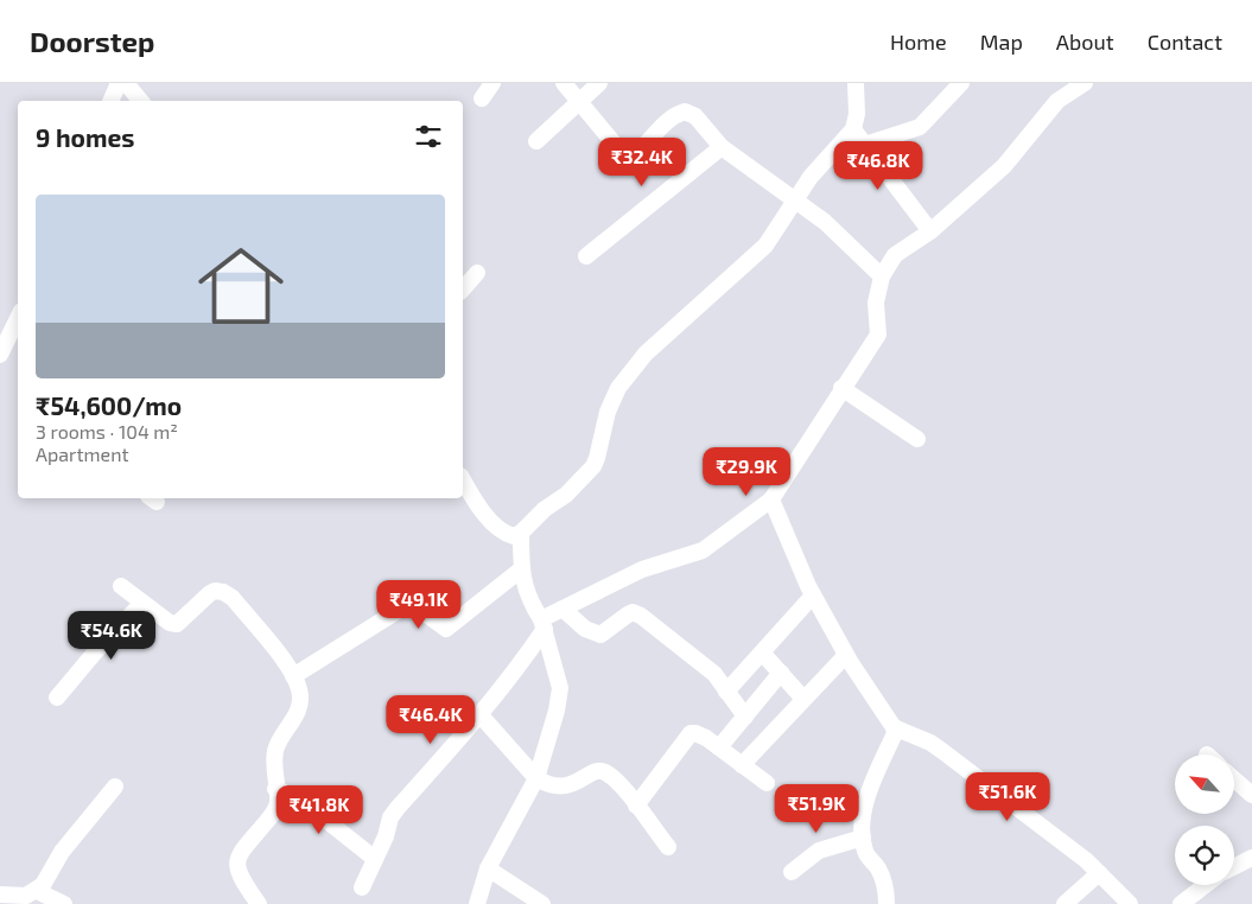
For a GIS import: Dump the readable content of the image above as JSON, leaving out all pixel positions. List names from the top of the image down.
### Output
{
  "north": "top left",
  "page": {
    "header": "Doorstep",
    "nav": [
      "Home",
      "Map",
      "About",
      "Contact"
    ],
    "heading": "9 homes",
    "price": [
      "₹32.4K",
      "₹46.8K",
      "₹29.9K",
      "₹49.1K",
      "₹54.6K",
      "₹46.4K",
      "₹51.6K",
      "₹51.9K",
      "₹41.8K"
    ],
    "list": [
      {
        "name": "₹54,600/mo",
        "note": "3 rooms · 104 m² · Apartment"
      }
    ]
  }
}
